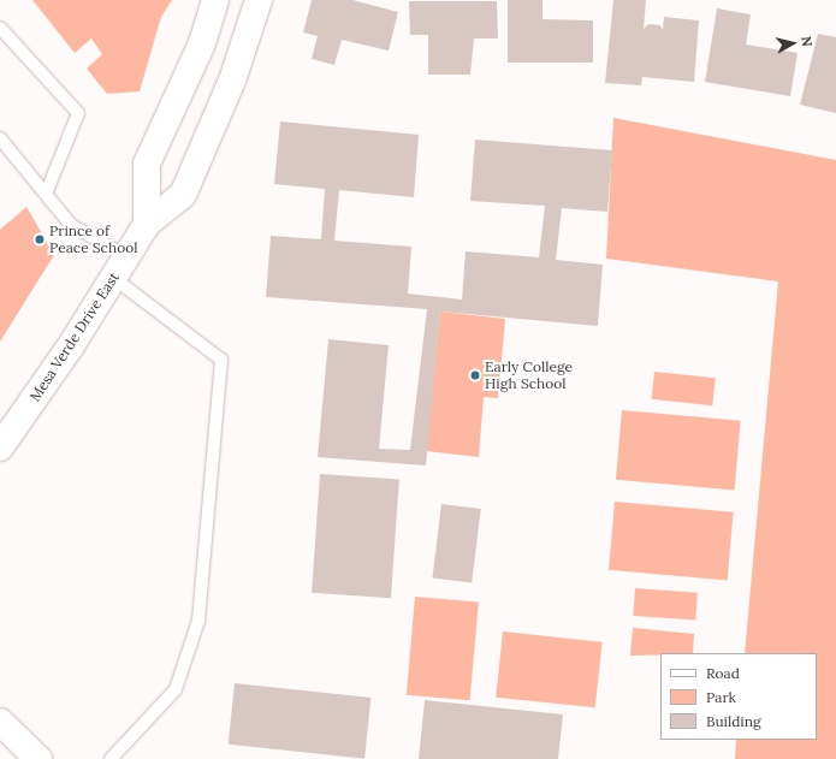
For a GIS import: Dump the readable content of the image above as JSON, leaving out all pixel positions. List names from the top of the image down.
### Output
{
  "streets": {
    "street": ["Mesa Verde Drive East"]
  },
  "places": ["Prince of Peace School", "Early College High School"],
  "legend": ["Road", "Park", "Building"],
  "north": "right"
}
